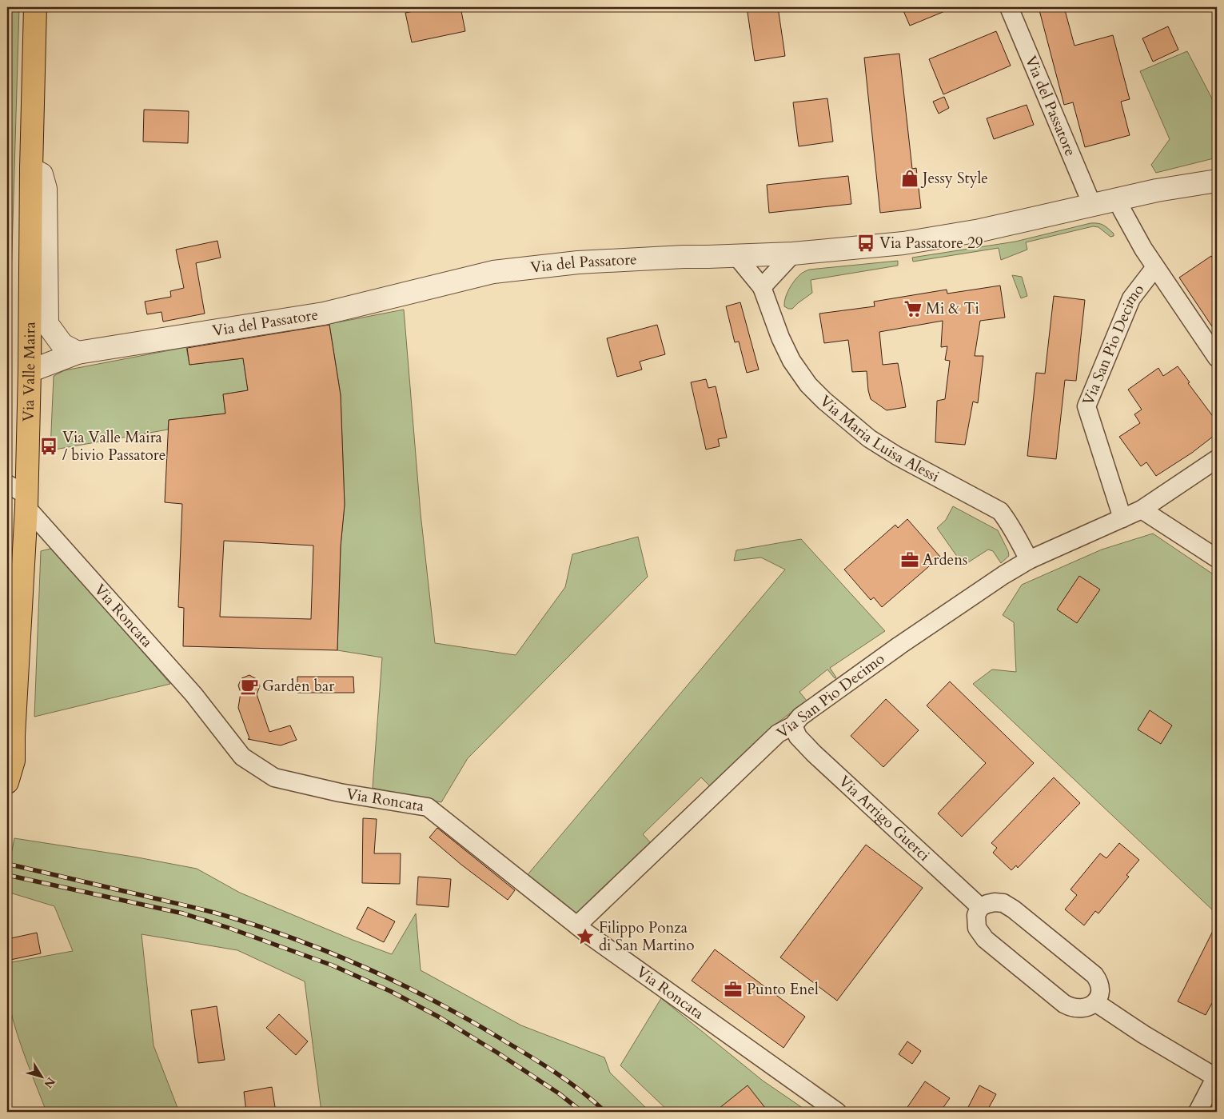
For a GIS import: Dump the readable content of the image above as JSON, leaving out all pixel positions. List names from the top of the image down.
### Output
{
  "streets": {
    "main road": ["Via Valle Maira"],
    "street": [
      "Via del Passatore",
      "Via San Pio Decimo",
      "Via Maria Luisa Alessi",
      "Via Roncata",
      "Via Arrigo Guerci"
    ]
  },
  "crossings": [
    ["Via del Passatore", "Via San Pio Decimo"],
    ["Via del Passatore", "Via Valle Maira"],
    ["Via del Passatore", "Via Maria Luisa Alessi"],
    ["Via San Pio Decimo", "Via Maria Luisa Alessi"],
    ["Via San Pio Decimo", "Via Roncata"],
    ["Via San Pio Decimo", "Via Arrigo Guerci"],
    ["Via Valle Maira", "Via Roncata"]
  ],
  "places": {
    "shop": ["Jessy Style"],
    "bus stop": ["Via Passatore 29", "Via Valle Maira / bivio Passatore"],
    "supermarket": ["Mi & Ti"],
    "office": ["Ardens", "Punto Enel"],
    "cafe": ["Garden bar"],
    "place": ["Filippo Ponza di San Martino"]
  },
  "north": "bottom right"
}
